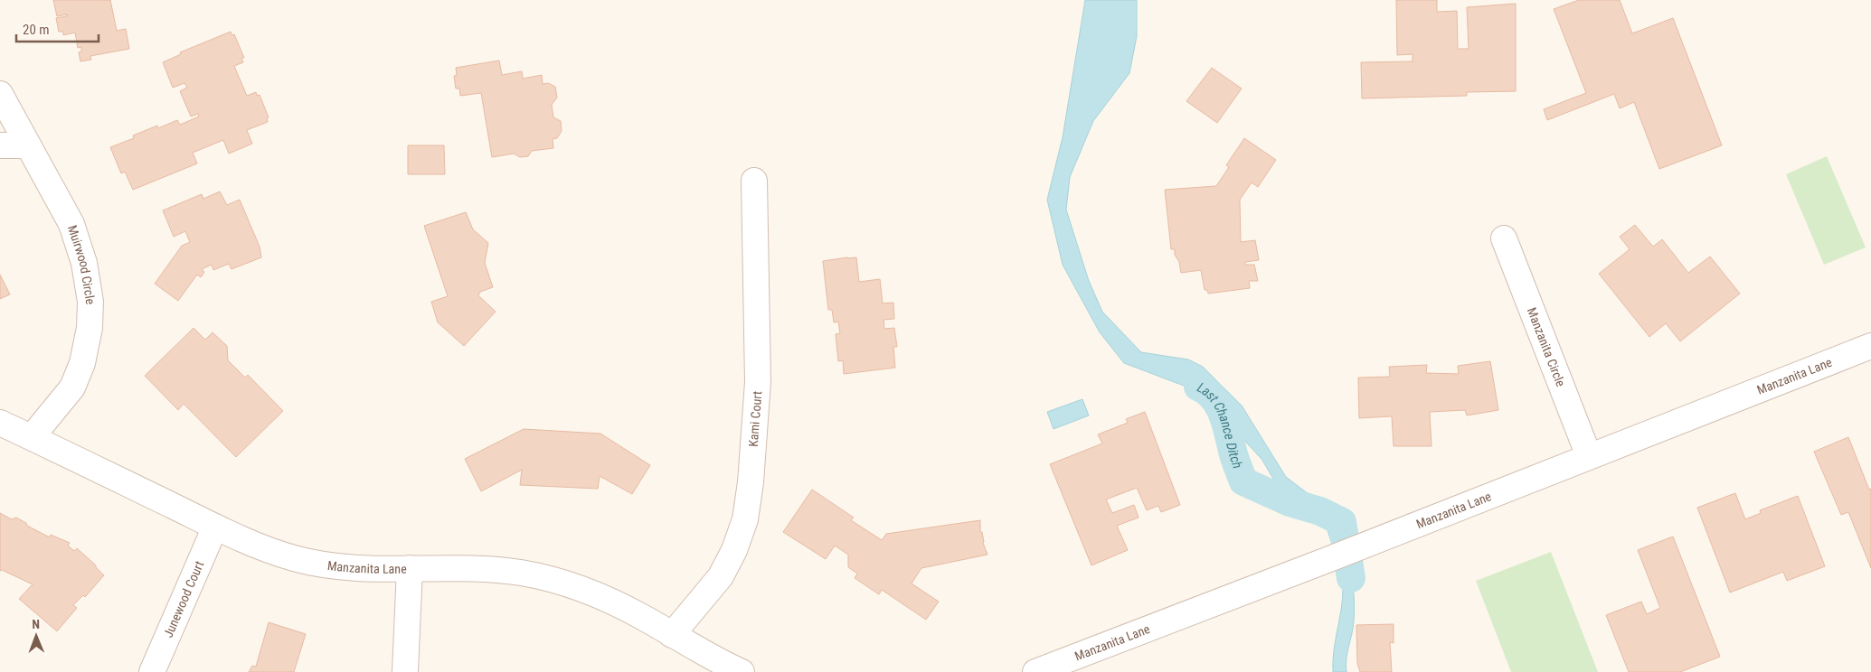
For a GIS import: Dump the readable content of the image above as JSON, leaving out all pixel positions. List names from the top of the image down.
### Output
{
  "streets": {
    "street": [
      "Muirwood Circle",
      "Manzanita Circle",
      "Manzanita Lane",
      "Kami Court",
      "Junewood Court"
    ]
  },
  "crossings": [
    ["Muirwood Circle", "Manzanita Lane"],
    ["Manzanita Circle", "Manzanita Lane"],
    ["Manzanita Lane", "Kami Court"],
    ["Manzanita Lane", "Junewood Court"]
  ],
  "water": ["Last Chance Ditch"],
  "scale_bar": "20 m",
  "north": "top"
}
